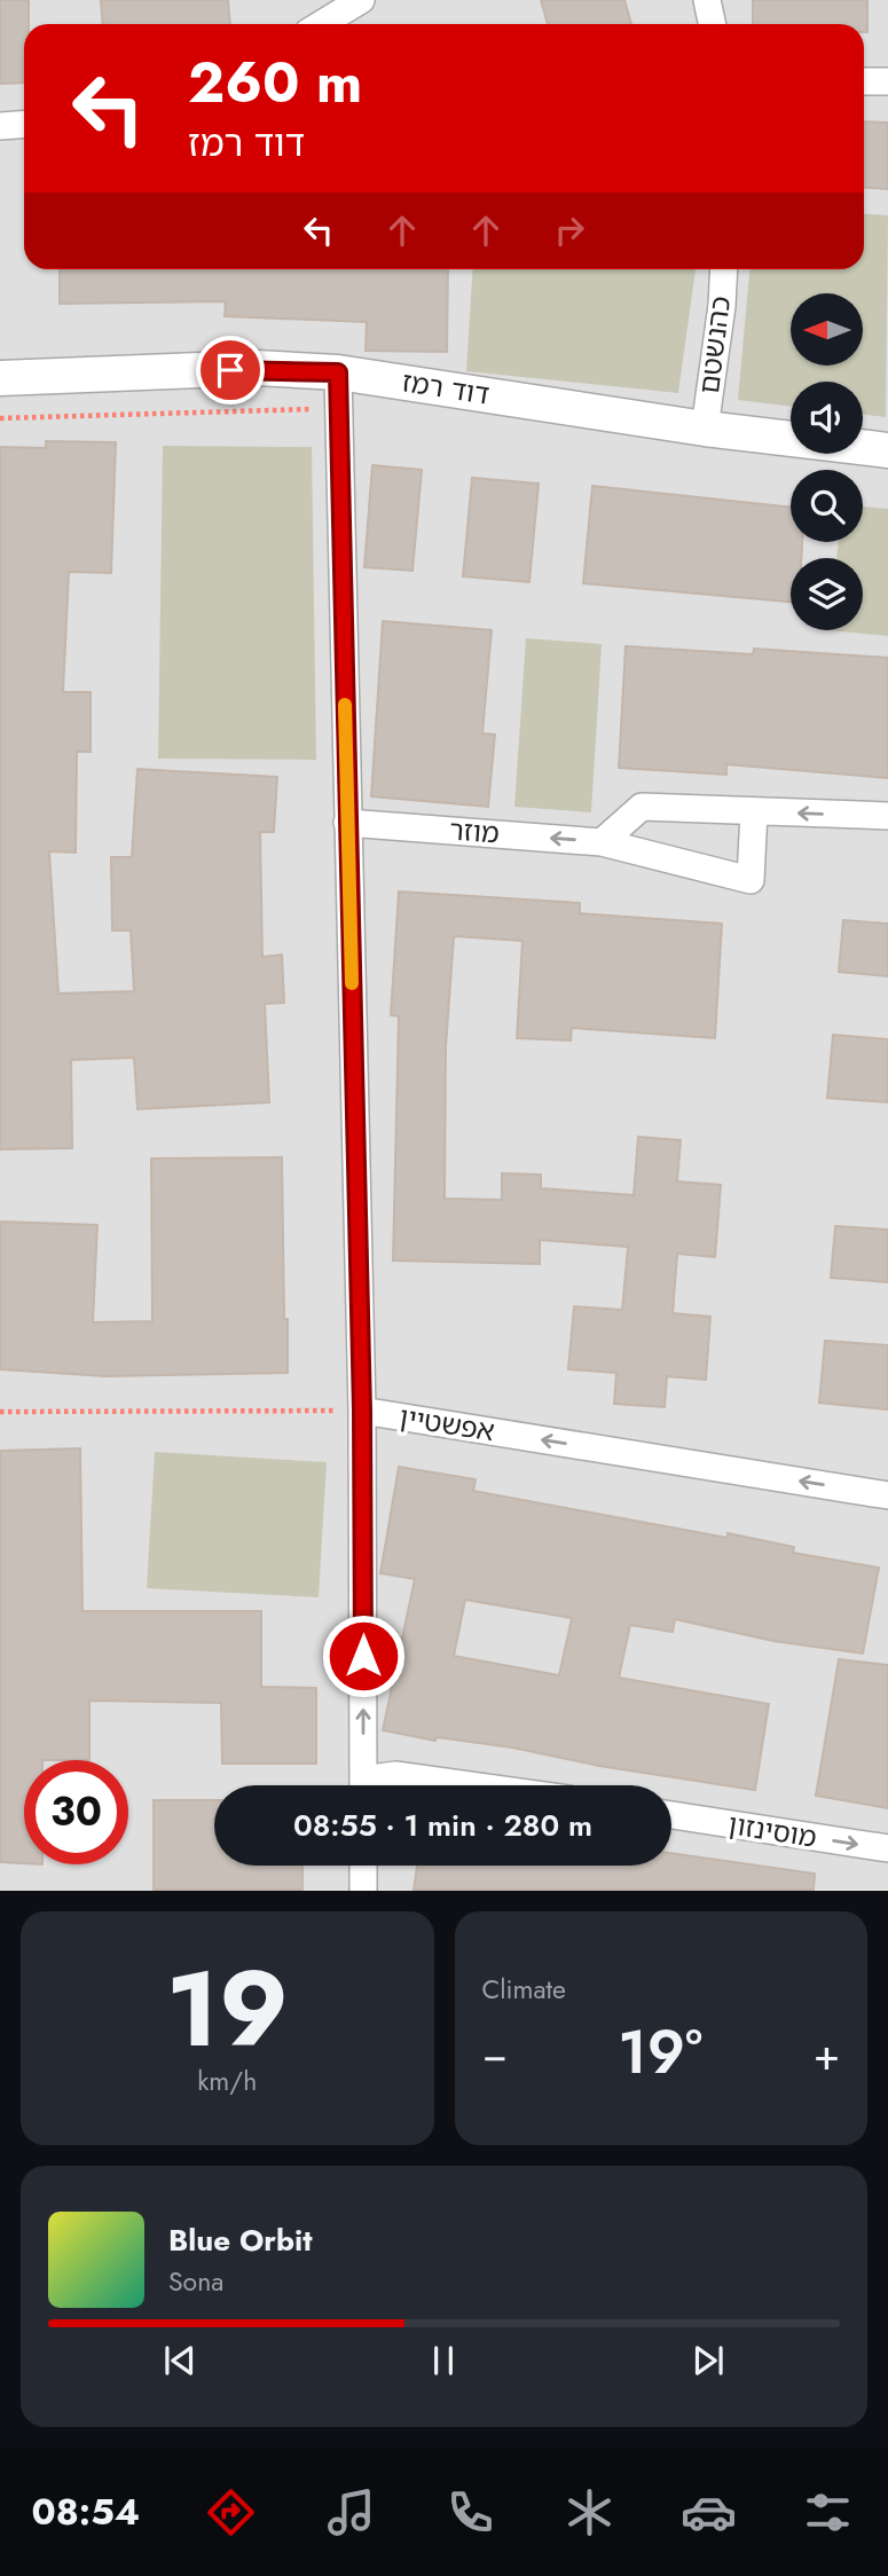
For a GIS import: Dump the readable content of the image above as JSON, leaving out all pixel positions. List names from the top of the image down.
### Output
{
  "streets": {
    "street": [
      "כהנשטם",
      "דוד רמז",
      "מוזר",
      "אפשטיין",
      "מוסינזון"
    ]
  },
  "crossings": [
    ["כהנשטם", "דוד רמז"]
  ],
  "one_way": ["מוזר", "אפשטיין", "מוסינזון"],
  "north": "left",
  "page": {
    "turn": ["260 m", "דוד רמז"],
    "limit": "30",
    "trip": "08:55 · 1 min · 280 m",
    "tile": [
      ["19", "km/h"],
      "Climate"
    ],
    "heat": ["−", "19°", "+"],
    "song": ["Blue Orbit", "Sona"],
    "tabs": "08:54"
  }
}
